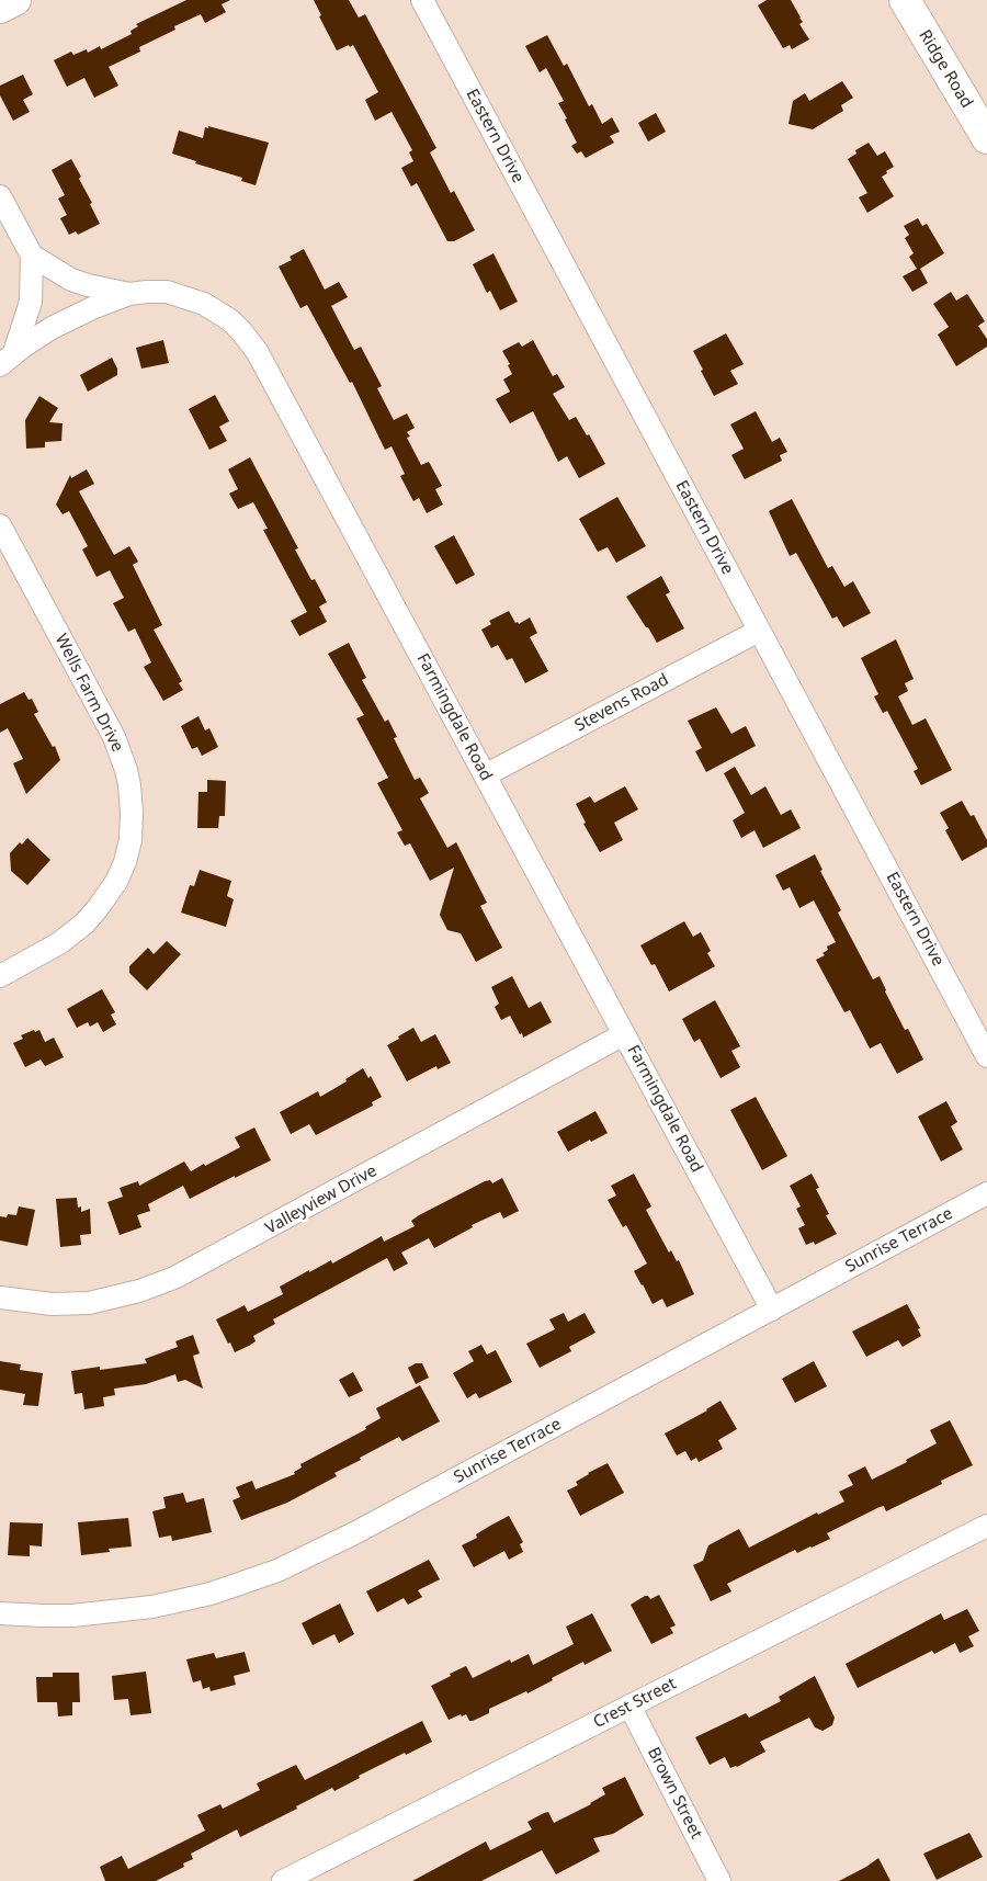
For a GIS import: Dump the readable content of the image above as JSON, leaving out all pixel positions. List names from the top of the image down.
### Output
{
  "streets": {
    "street": [
      "Ridge Road",
      "Eastern Drive",
      "Wells Farm Drive",
      "Stevens Road",
      "Farmingdale Road",
      "Valleyview Drive",
      "Sunrise Terrace",
      "Crest Street",
      "Brown Street"
    ]
  },
  "crossings": [
    ["Eastern Drive", "Stevens Road"],
    ["Stevens Road", "Farmingdale Road"],
    ["Farmingdale Road", "Valleyview Drive"],
    ["Farmingdale Road", "Sunrise Terrace"],
    ["Crest Street", "Brown Street"]
  ]
}
